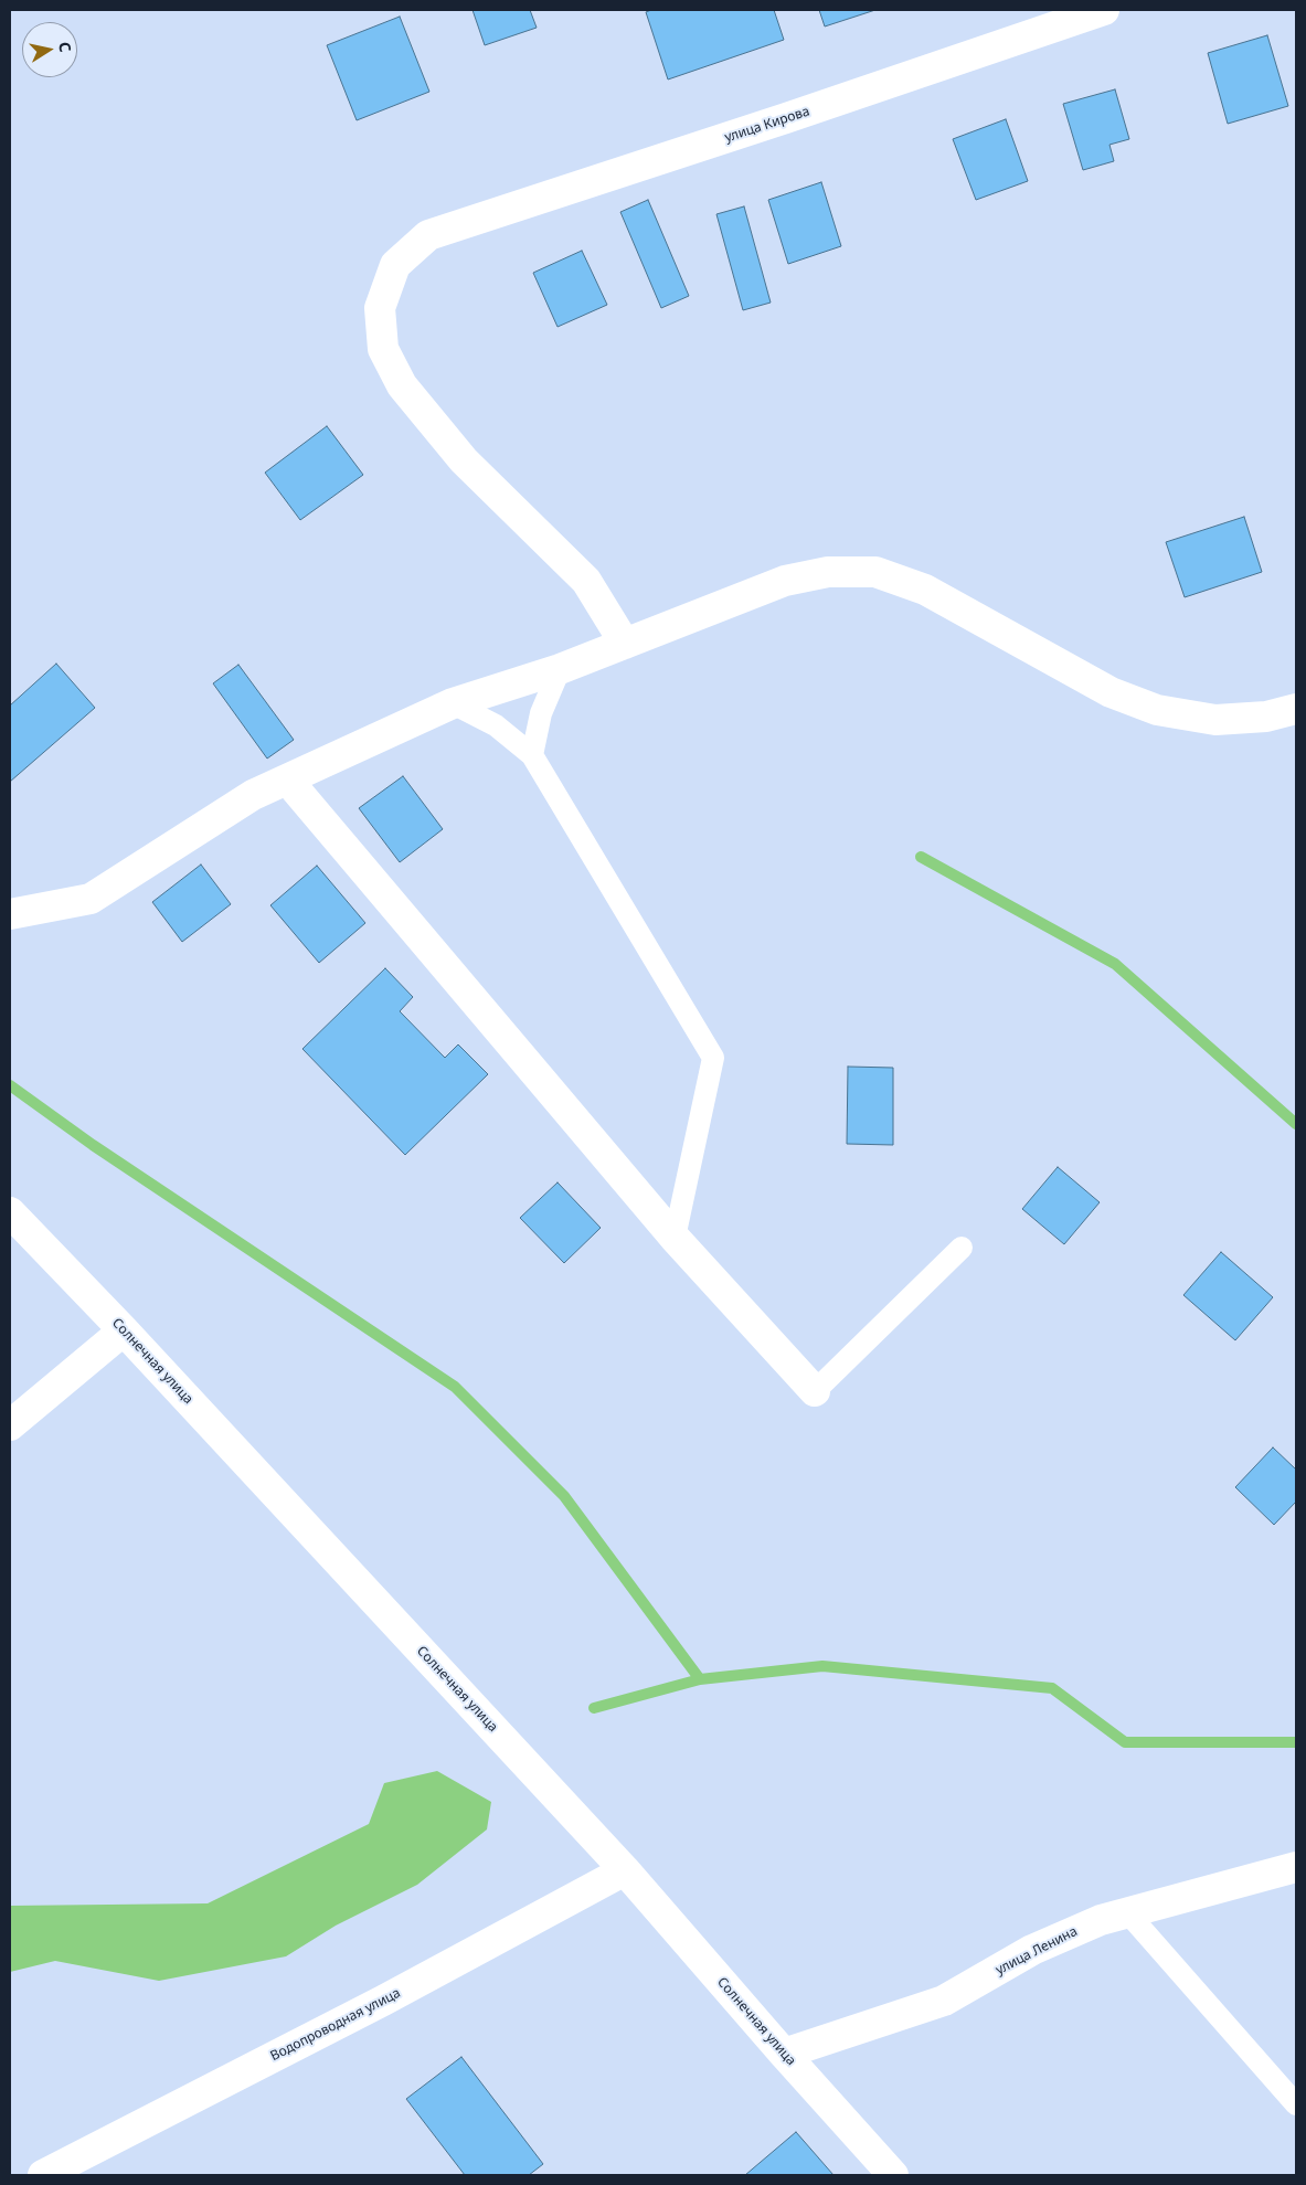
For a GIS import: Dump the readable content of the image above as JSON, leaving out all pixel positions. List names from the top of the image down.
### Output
{
  "streets": {
    "street": [
      "улица Кирова",
      "Солнечная улица",
      "улица Ленина",
      "Водопроводная улица"
    ]
  },
  "crossings": [
    ["Солнечная улица", "улица Ленина"],
    ["Солнечная улица", "Водопроводная улица"]
  ],
  "north": "right"
}
